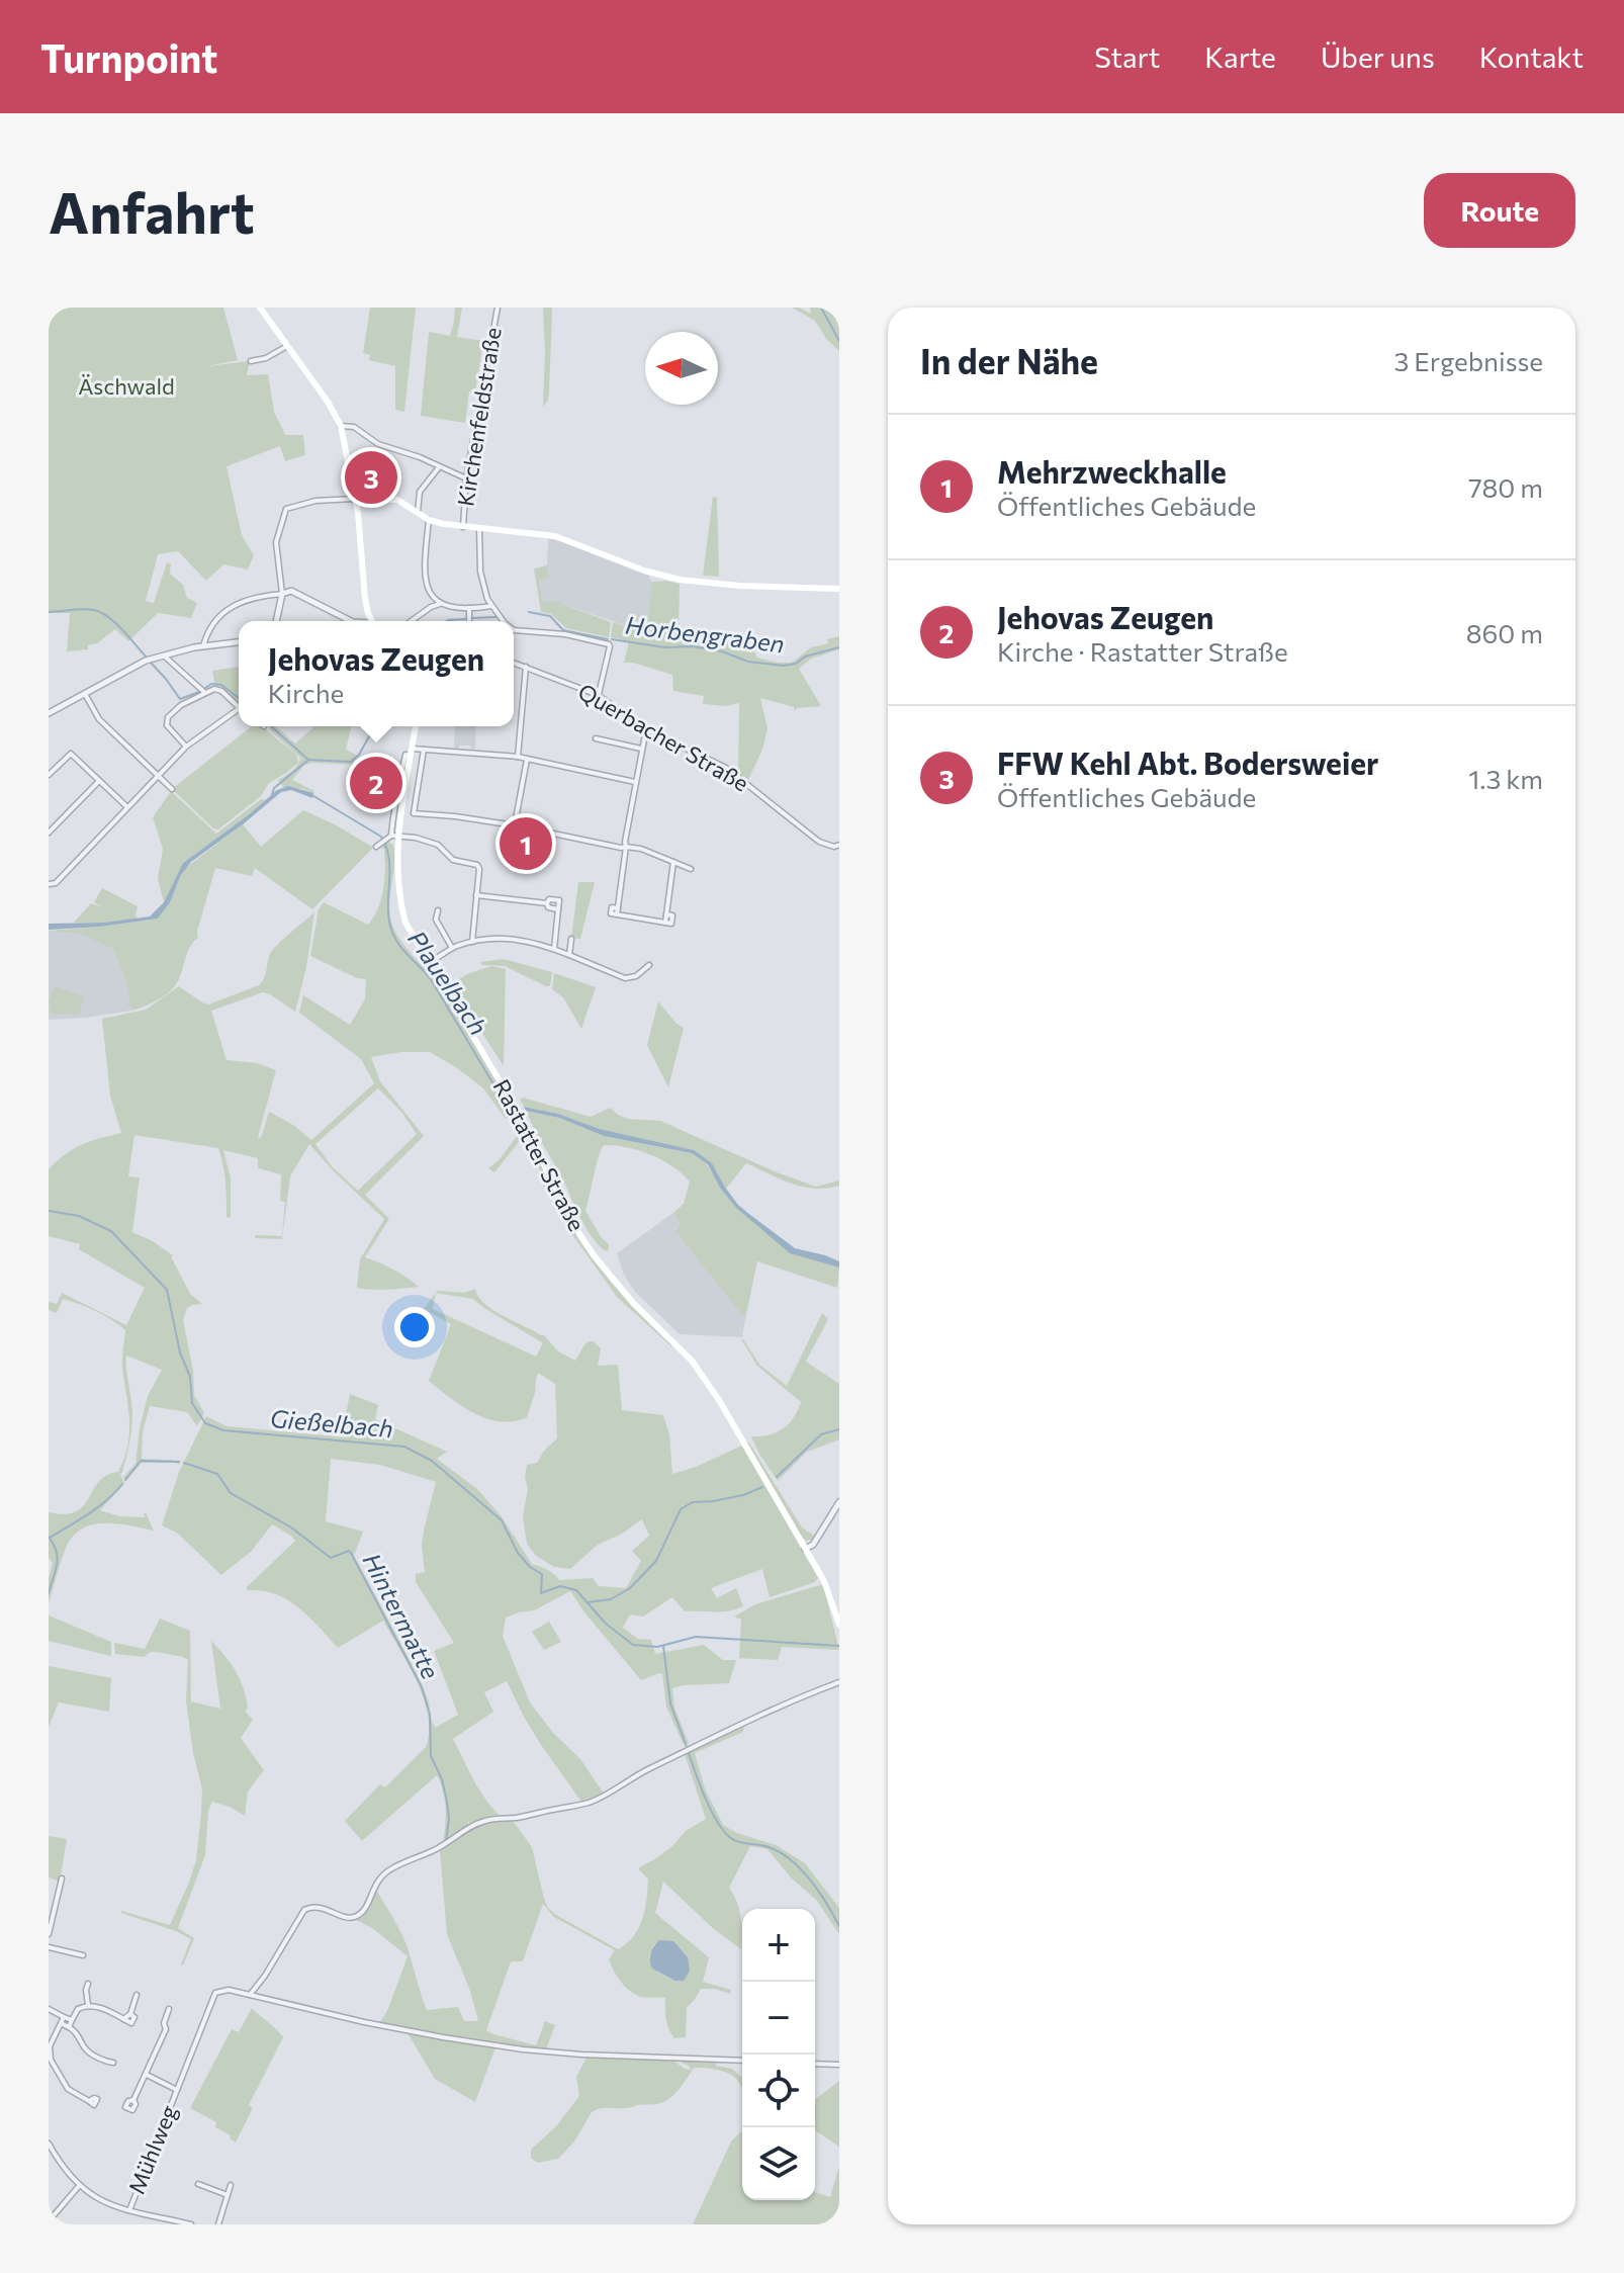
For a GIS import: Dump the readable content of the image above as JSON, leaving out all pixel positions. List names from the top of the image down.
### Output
{
  "streets": {
    "main road": ["Rastatter Straße"],
    "street": ["Kirchenfeldstraße", "Querbacher Straße", "Mühlweg"]
  },
  "water": [
    "Horbengraben",
    "Plauelbach",
    "Gießelbach",
    "Hintermatte"
  ],
  "parks": ["Äschwald"],
  "north": "left",
  "page": {
    "header": "Turnpoint",
    "nav": [
      "Start",
      "Karte",
      "Über uns",
      "Kontakt"
    ],
    "buttons": "Route",
    "title": "Anfahrt",
    "heading": ["In der Nähe", "3 Ergebnisse"],
    "list": [
      {
        "mark": "1",
        "name": "Mehrzweckhalle",
        "note": "Öffentliches Gebäude",
        "value": "780 m"
      },
      {
        "mark": "2",
        "name": "Jehovas Zeugen",
        "note": "Kirche · Rastatter Straße",
        "value": "860 m"
      },
      {
        "mark": "3",
        "name": "FFW Kehl Abt. Bodersweier",
        "note": "Öffentliches Gebäude",
        "value": "1.3 km"
      }
    ],
    "pins": ["3", "2", "1"],
    "popup": ["Jehovas Zeugen", "Kirche"],
    "map_buttons": ["+", "−"]
  }
}
